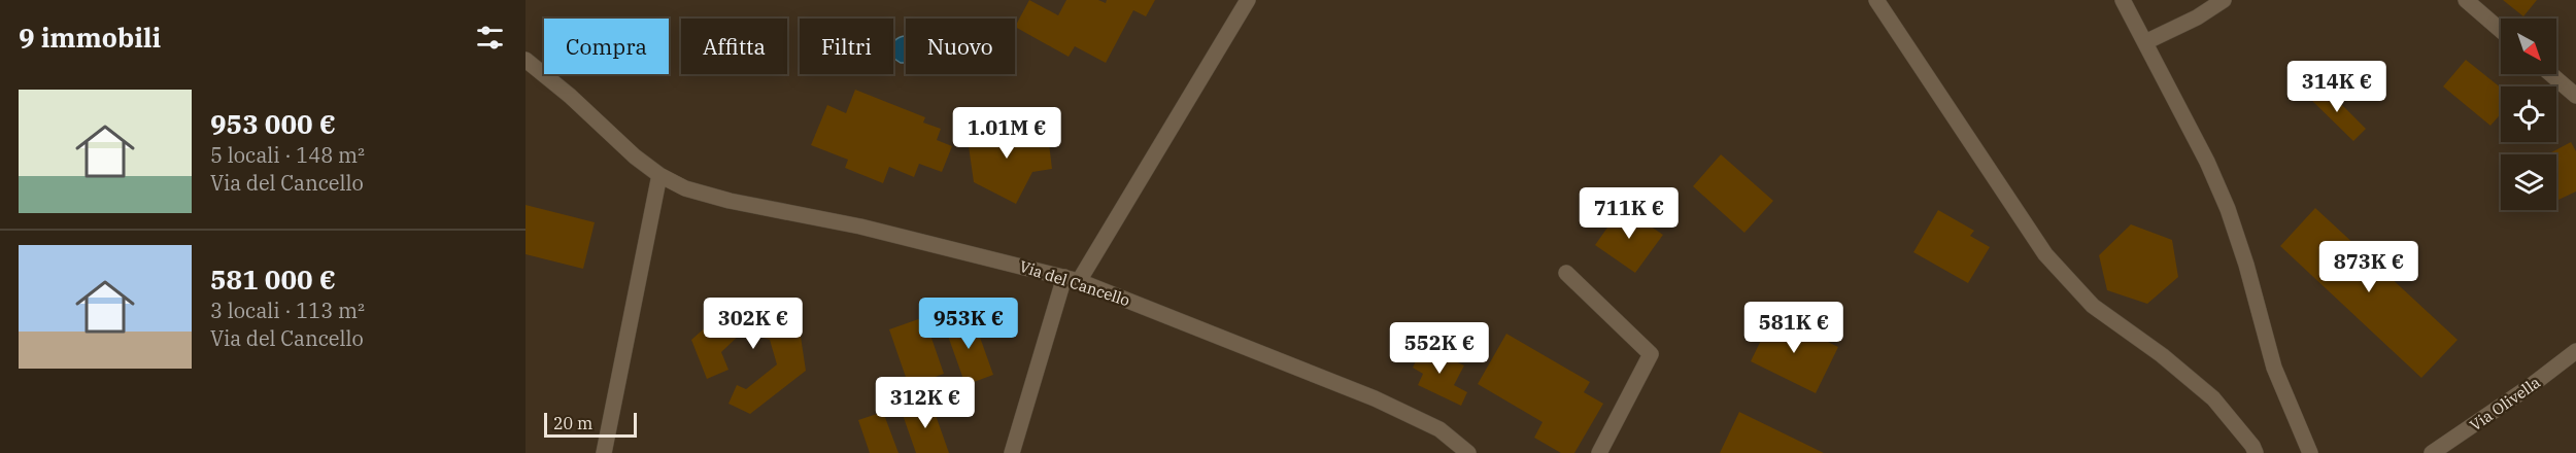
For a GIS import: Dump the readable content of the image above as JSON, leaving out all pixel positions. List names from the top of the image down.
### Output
{
  "streets": {
    "street": ["Via del Cancello", "Via Olivella"]
  },
  "scale_bar": "20 m",
  "north": "bottom right",
  "page": {
    "heading": "9 immobili",
    "chip": [
      "Compra",
      "Affitta",
      "Filtri",
      "Nuovo"
    ],
    "price": [
      "314K €",
      "1.01M €",
      "711K €",
      "873K €",
      "302K €",
      "953K €",
      "581K €",
      "552K €",
      "312K €"
    ],
    "list": [
      {
        "name": "953 000 €",
        "note": "5 locali · 148 m² · Via del Cancello"
      },
      {
        "name": "581 000 €",
        "note": "3 locali · 113 m² · Via del Cancello"
      }
    ],
    "scale": "20 m"
  }
}
